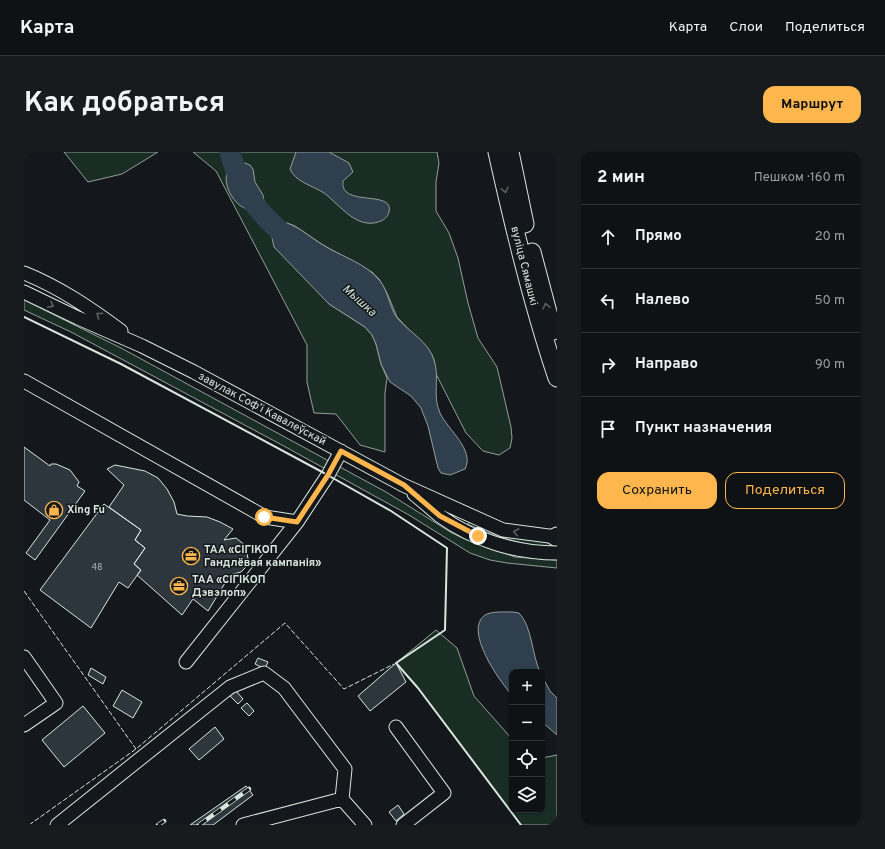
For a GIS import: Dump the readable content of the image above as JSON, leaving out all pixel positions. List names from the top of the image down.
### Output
{
  "streets": {
    "main road": ["вуліца Сямашкі"],
    "street": ["завулак Софʼі Кавалеўскай"]
  },
  "water": ["Мышка"],
  "places": {
    "shop": ["Xing Fu"],
    "office": ["ТАА «СІГІКОП Гандлёвая кампанія»", "ТАА «СІГІКОП Дэвэлоп»"]
  },
  "house_numbers": ["48"],
  "page": {
    "header": "Карта",
    "nav": ["Карта", "Слои", "Поделиться"],
    "title": "Как добраться",
    "buttons": [
      "Маршрут",
      ["Сохранить", "Поделиться"]
    ],
    "heading": ["2 мин", "Пешком · 160 m"],
    "list": [
      ["Прямо", "20 m"],
      ["Налево", "50 m"],
      ["Направо", "90 m"],
      "Пункт назначения"
    ],
    "map_buttons": ["+", "−"]
  }
}
